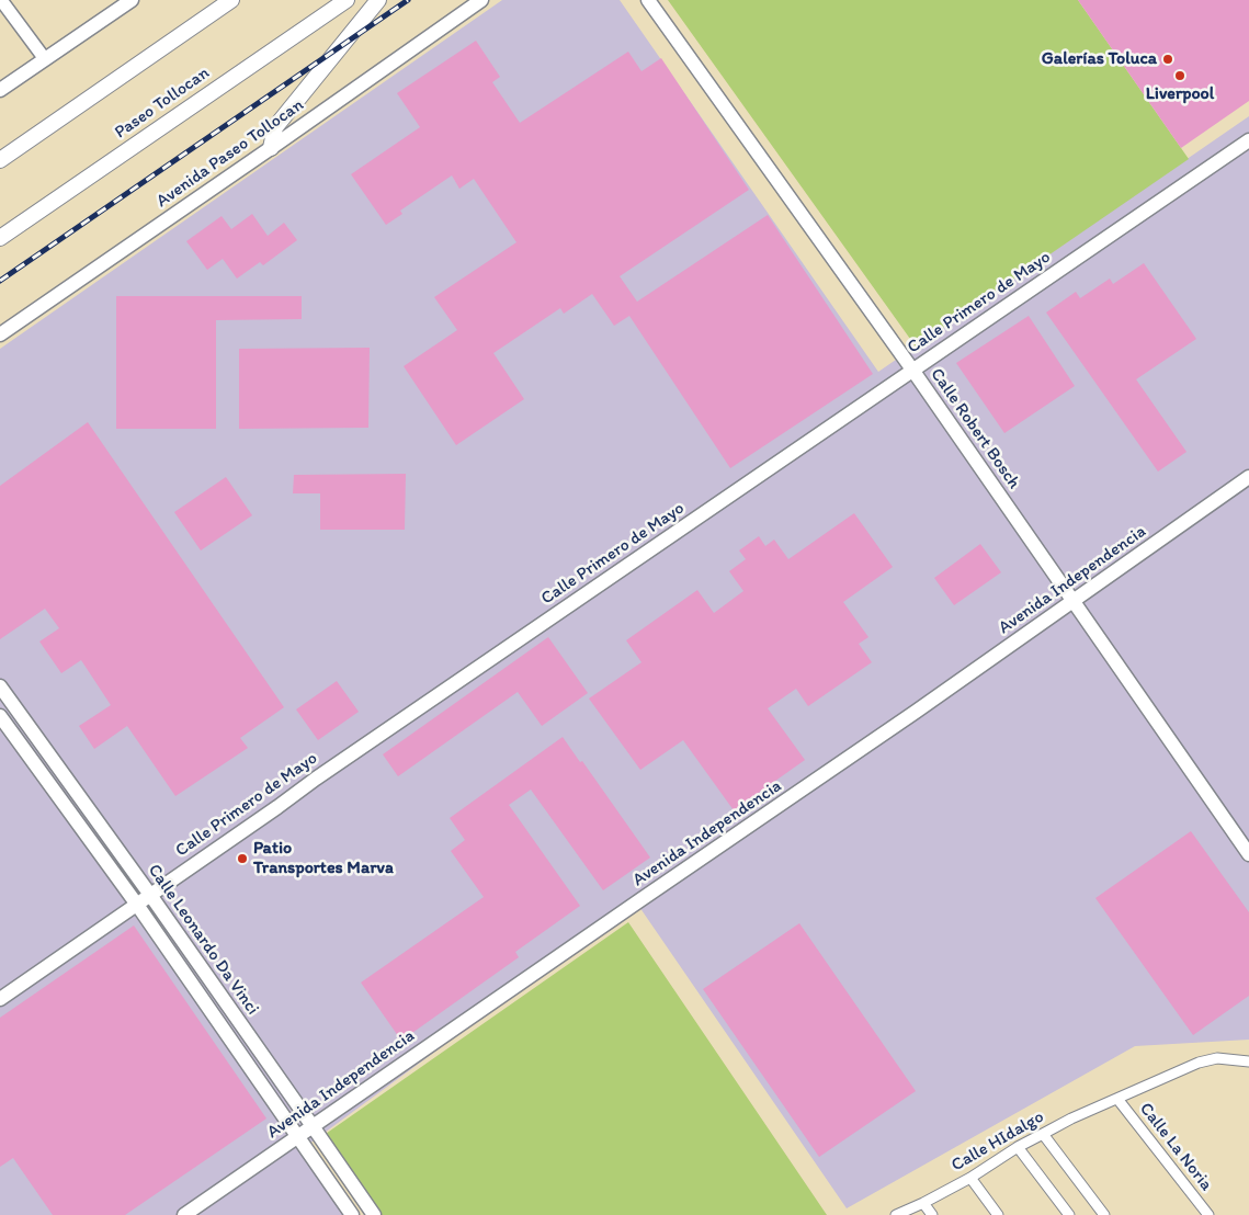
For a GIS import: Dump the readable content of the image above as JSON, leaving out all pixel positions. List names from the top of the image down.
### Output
{
  "streets": {
    "highway": ["Paseo Tollocan"],
    "main road": [
      "Avenida Paseo Tollocan",
      "Calle Primero de Mayo",
      "Calle Robert Bosch",
      "Avenida Independencia",
      "Calle Leonardo Da Vinci"
    ],
    "street": ["Calle HIdalgo", "Calle La Noria"]
  },
  "crossings": [
    ["Calle Primero de Mayo", "Calle Robert Bosch"],
    ["Calle Primero de Mayo", "Calle Leonardo Da Vinci"],
    ["Calle Robert Bosch", "Avenida Independencia"],
    ["Avenida Independencia", "Calle Leonardo Da Vinci"],
    ["Calle HIdalgo", "Calle La Noria"]
  ],
  "places": ["Galerías Toluca", "Liverpool", "Patio Transportes Marva"]
}
